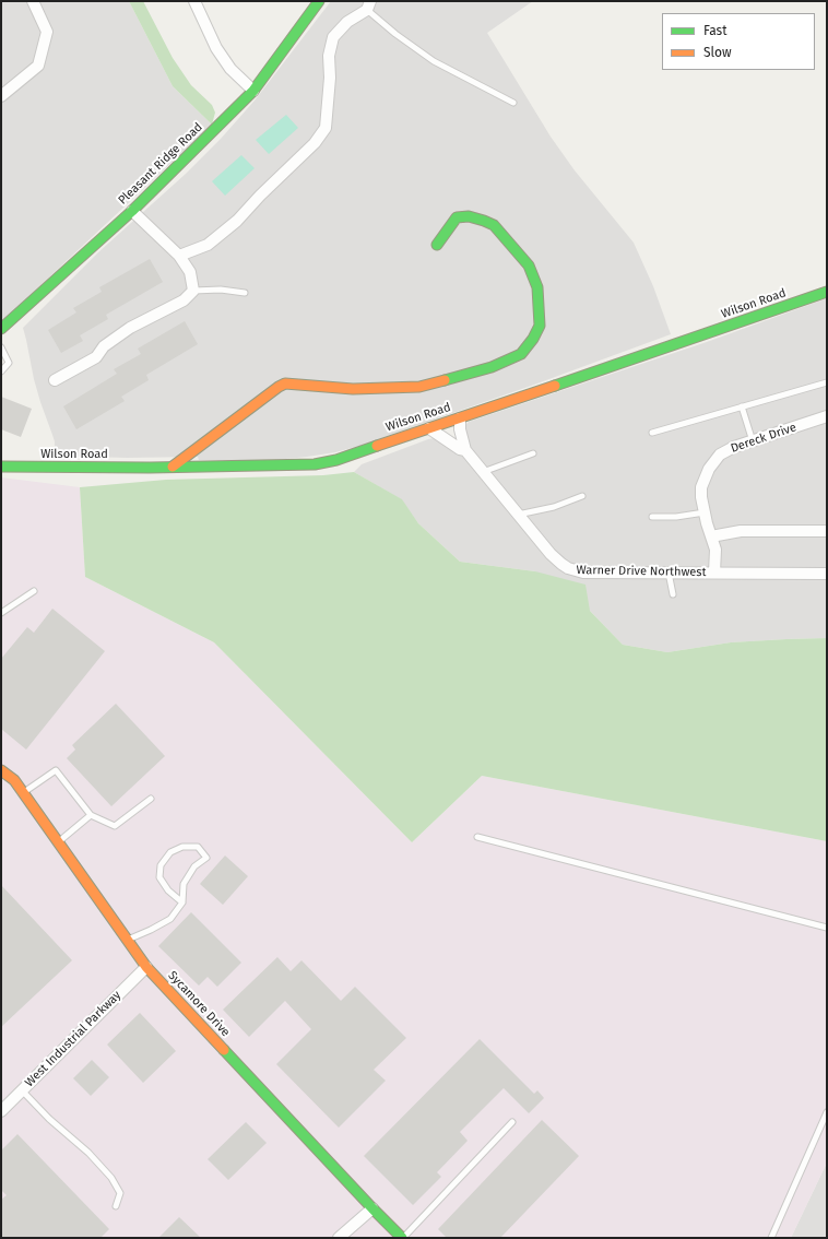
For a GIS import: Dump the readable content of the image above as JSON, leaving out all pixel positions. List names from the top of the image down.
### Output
{
  "streets": {
    "street": [
      "Pleasant Ridge Road",
      "Wilson Road",
      "Dereck Drive",
      "Warner Drive Northwest",
      "Sycamore Drive",
      "West Industrial Parkway"
    ]
  },
  "crossings": [
    ["Wilson Road", "Warner Drive Northwest"],
    ["Dereck Drive", "Warner Drive Northwest"],
    ["Sycamore Drive", "West Industrial Parkway"]
  ],
  "legend": ["Fast", "Slow"]
}
